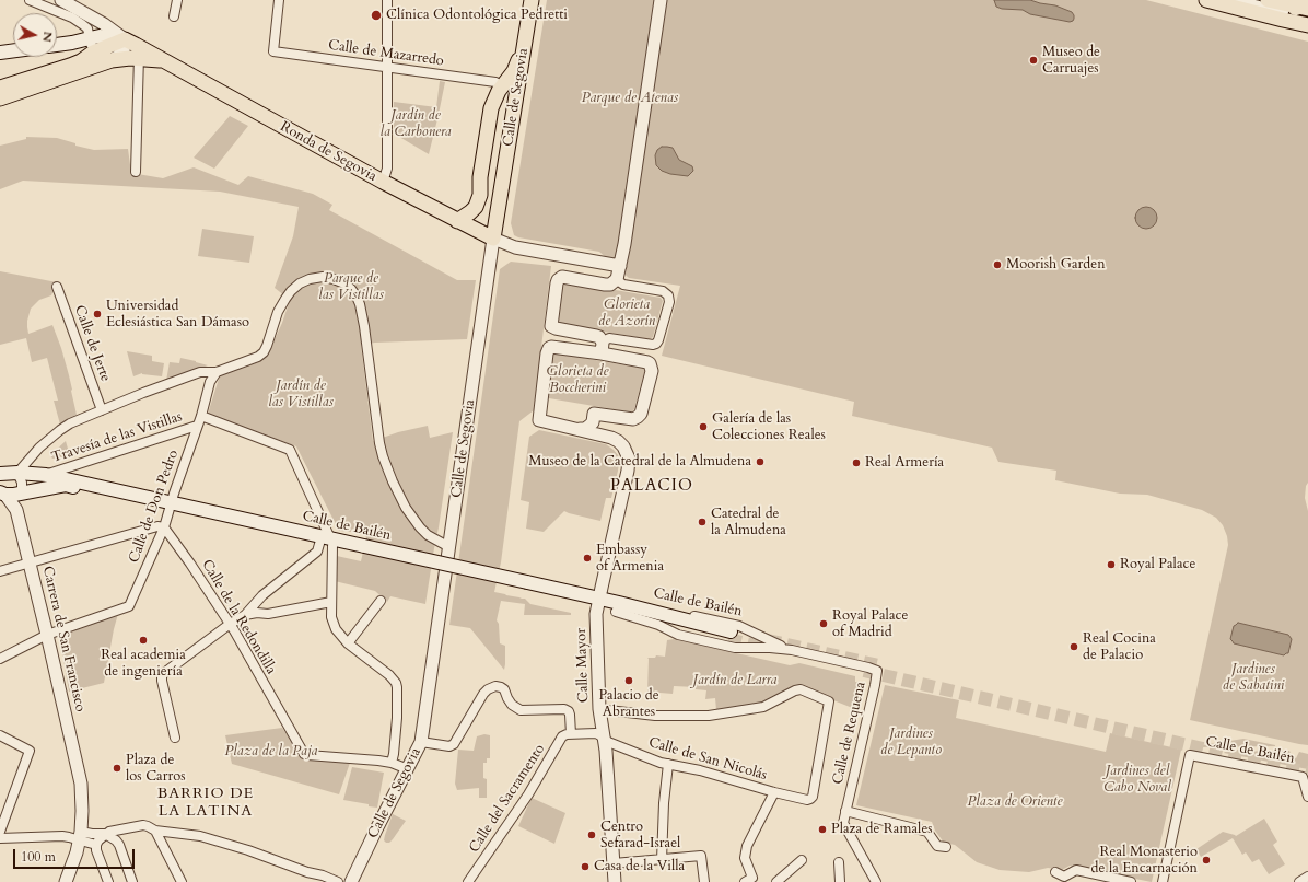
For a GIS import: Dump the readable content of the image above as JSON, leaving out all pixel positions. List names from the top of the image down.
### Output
{
  "streets": {
    "main road": ["Calle de Segovia", "Ronda de Segovia", "Calle de Bailén"],
    "street": [
      "Calle de Mazarredo",
      "Calle de Jerte",
      "Travesía de las Vistillas",
      "Calle de Don Pedro",
      "Calle de la Redondilla",
      "Carrera de San Francisco",
      "Calle Mayor",
      "Calle de Requena",
      "Calle de San Nicolás",
      "Calle del Sacramento"
    ]
  },
  "crossings": [
    ["Calle de Segovia", "Ronda de Segovia"],
    ["Travesía de las Vistillas", "Calle de Don Pedro"],
    ["Travesía de las Vistillas", "Calle de Bailén"],
    ["Calle de Don Pedro", "Calle de Bailén"],
    ["Calle de Don Pedro", "Calle de la Redondilla"],
    ["Calle de Don Pedro", "Carrera de San Francisco"],
    ["Calle de Bailén", "Calle Mayor"],
    ["Calle de Bailén", "Calle de Requena"],
    ["Calle Mayor", "Calle de San Nicolás"]
  ],
  "districts": ["PALACIO", "BARRIO DE LA LATINA"],
  "parks": [
    "Parque de Atenas",
    "Jardín de la Carbonera",
    "Parque de las Vistillas",
    "Glorieta de Azorín",
    "Glorieta de Boccherini",
    "Jardín de las Vistillas",
    "Jardines de Sabatini",
    "Jardín de Larra",
    "Jardines de Lepanto",
    "Plaza de la Paja",
    "Jardines del Cabo Noval",
    "Plaza de Oriente"
  ],
  "places": [
    "Clínica Odontológica Pedretti",
    "Museo de Carruajes",
    "Moorish Garden",
    "Universidad Eclesiástica San Dámaso",
    "Galería de las Colecciones Reales",
    "Museo de la Catedral de la Almudena",
    "Real Armería",
    "Catedral de la Almudena",
    "Embassy of Armenia",
    "Royal Palace",
    "Royal Palace of Madrid",
    "Real academia de ingeniería",
    "Real Cocina de Palacio",
    "Palacio de Abrantes",
    "Plaza de los Carros",
    "Plaza de Ramales",
    "Centro Sefarad-Israel",
    "Real Monasterio de la Encarnación",
    "Casa de la Villa"
  ],
  "scale_bar": "100 m",
  "north": "right"
}
